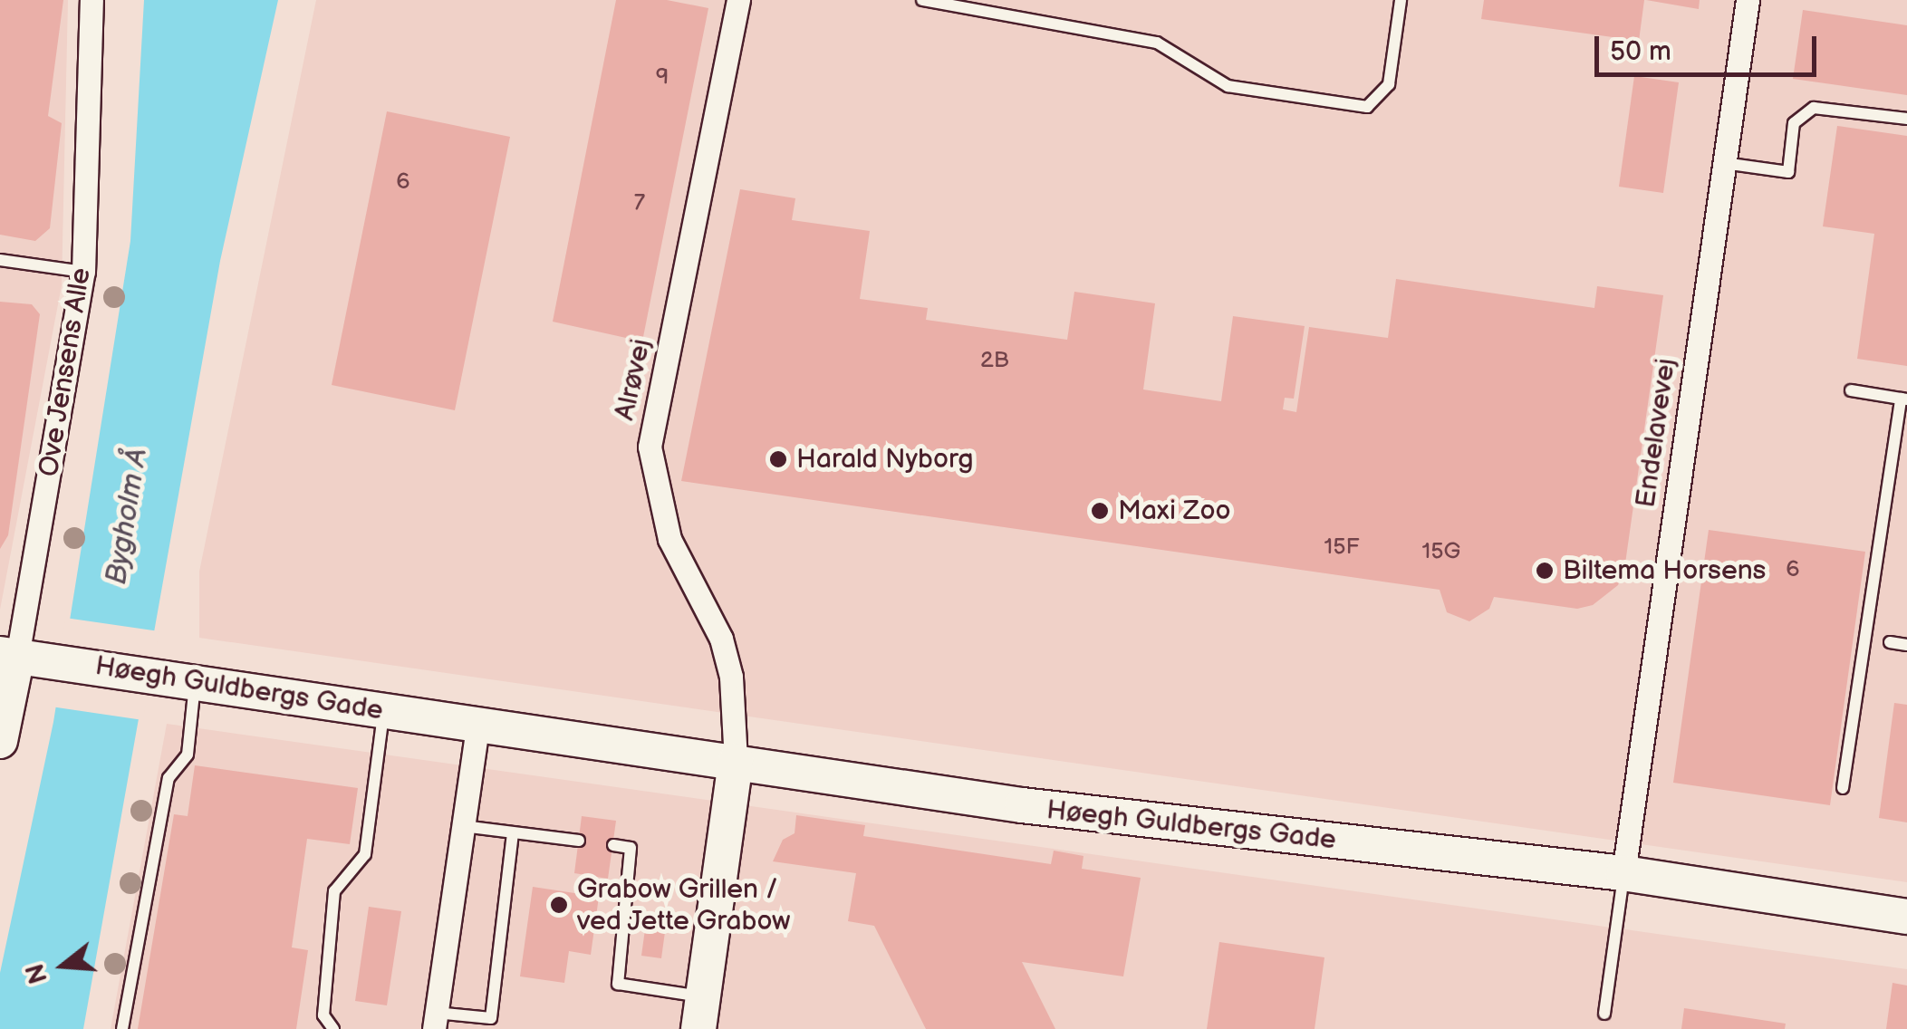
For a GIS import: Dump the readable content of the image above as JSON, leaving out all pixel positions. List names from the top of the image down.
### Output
{
  "streets": {
    "street": [
      "Ove Jensens Alle",
      "Alrøvej",
      "Endelavevej",
      "Høegh Guldbergs Gade"
    ]
  },
  "crossings": [
    ["Ove Jensens Alle", "Høegh Guldbergs Gade"],
    ["Alrøvej", "Høegh Guldbergs Gade"],
    ["Endelavevej", "Høegh Guldbergs Gade"]
  ],
  "water": ["Bygholm Å"],
  "places": [
    "Harald Nyborg",
    "Maxi Zoo",
    "Biltema Horsens",
    "Grabow Grillen / ved Jette Grabow"
  ],
  "house_numbers": [
    "9",
    "6",
    "7",
    "2B",
    "15F",
    "15G",
    "6"
  ],
  "scale_bar": "50 m",
  "north": "left"
}
